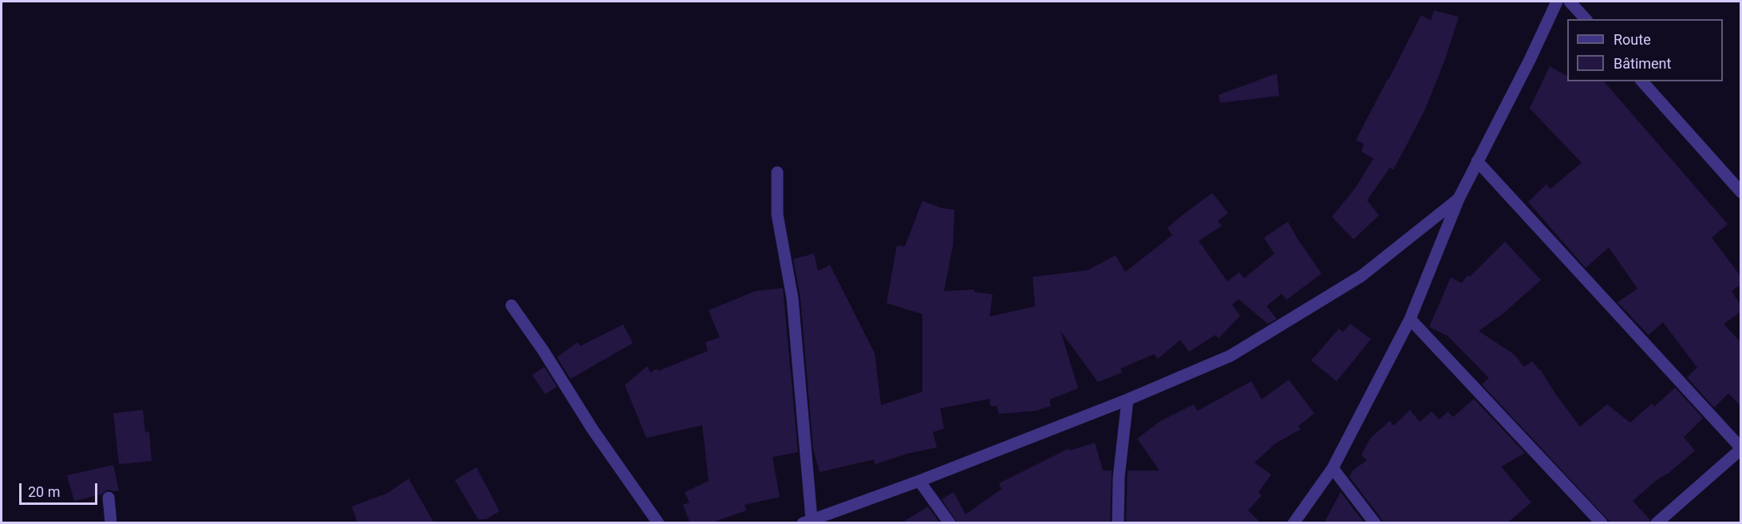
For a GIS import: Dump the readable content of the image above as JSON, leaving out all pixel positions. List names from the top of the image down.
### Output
{
  "legend": ["Route", "Bâtiment"],
  "scale_bar": "20 m"
}
